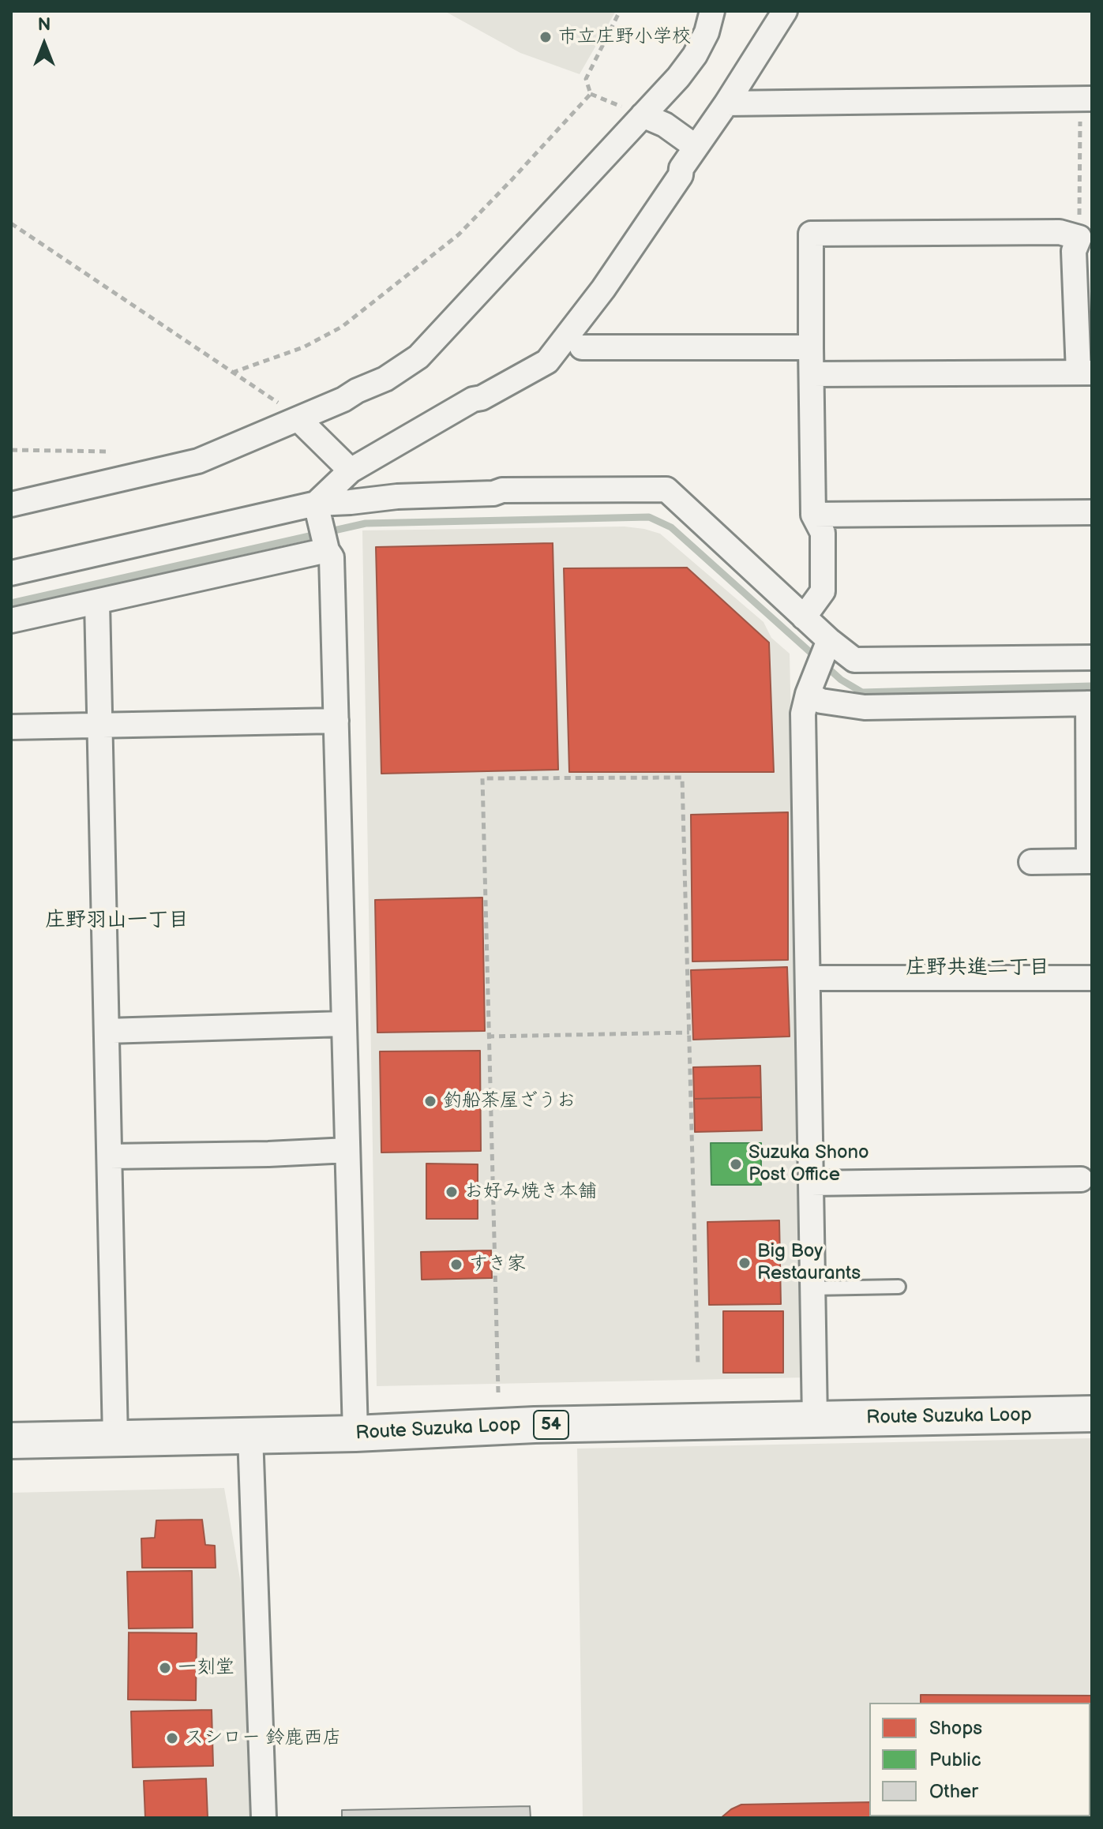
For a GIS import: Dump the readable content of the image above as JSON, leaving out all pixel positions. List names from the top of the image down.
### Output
{
  "streets": {
    "main road": ["Route Suzuka Loop", "54"]
  },
  "districts": ["庄野羽山一丁目", "庄野共進二丁目"],
  "places": [
    "市立庄野小学校",
    "釣船茶屋ざうお",
    "Suzuka Shono Post Office",
    "お好み焼き本舗",
    "Big Boy Restaurants",
    "すき家",
    "一刻堂",
    "スシロー 鈴鹿西店"
  ],
  "legend": ["Shops", "Public", "Other"],
  "north": "top"
}
